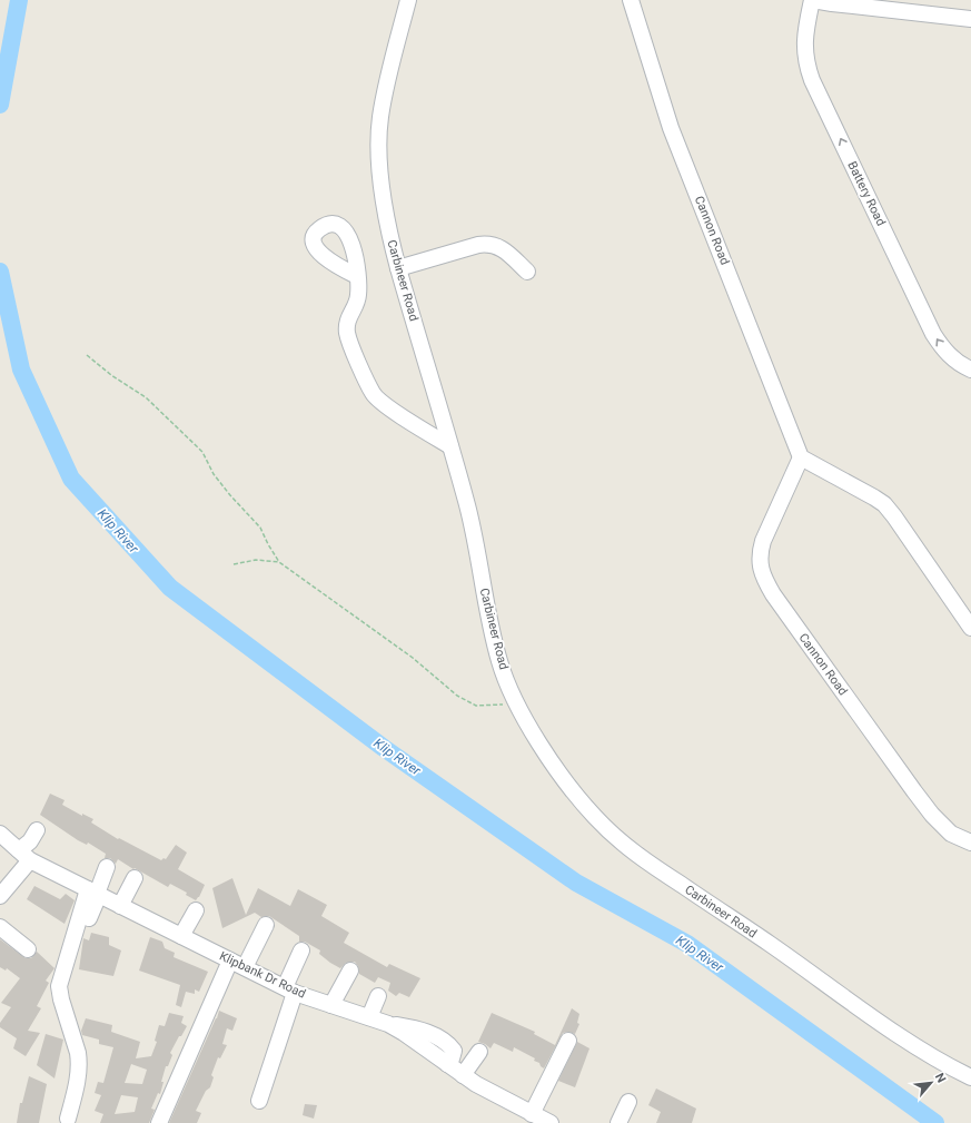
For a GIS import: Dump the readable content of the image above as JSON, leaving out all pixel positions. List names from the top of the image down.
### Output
{
  "streets": {
    "street": [
      "Battery Road",
      "Cannon Road",
      "Carbineer Road",
      "Klipbank Dr Road"
    ]
  },
  "one_way": ["Battery Road"],
  "water": ["Klip River"],
  "north": "top right"
}
